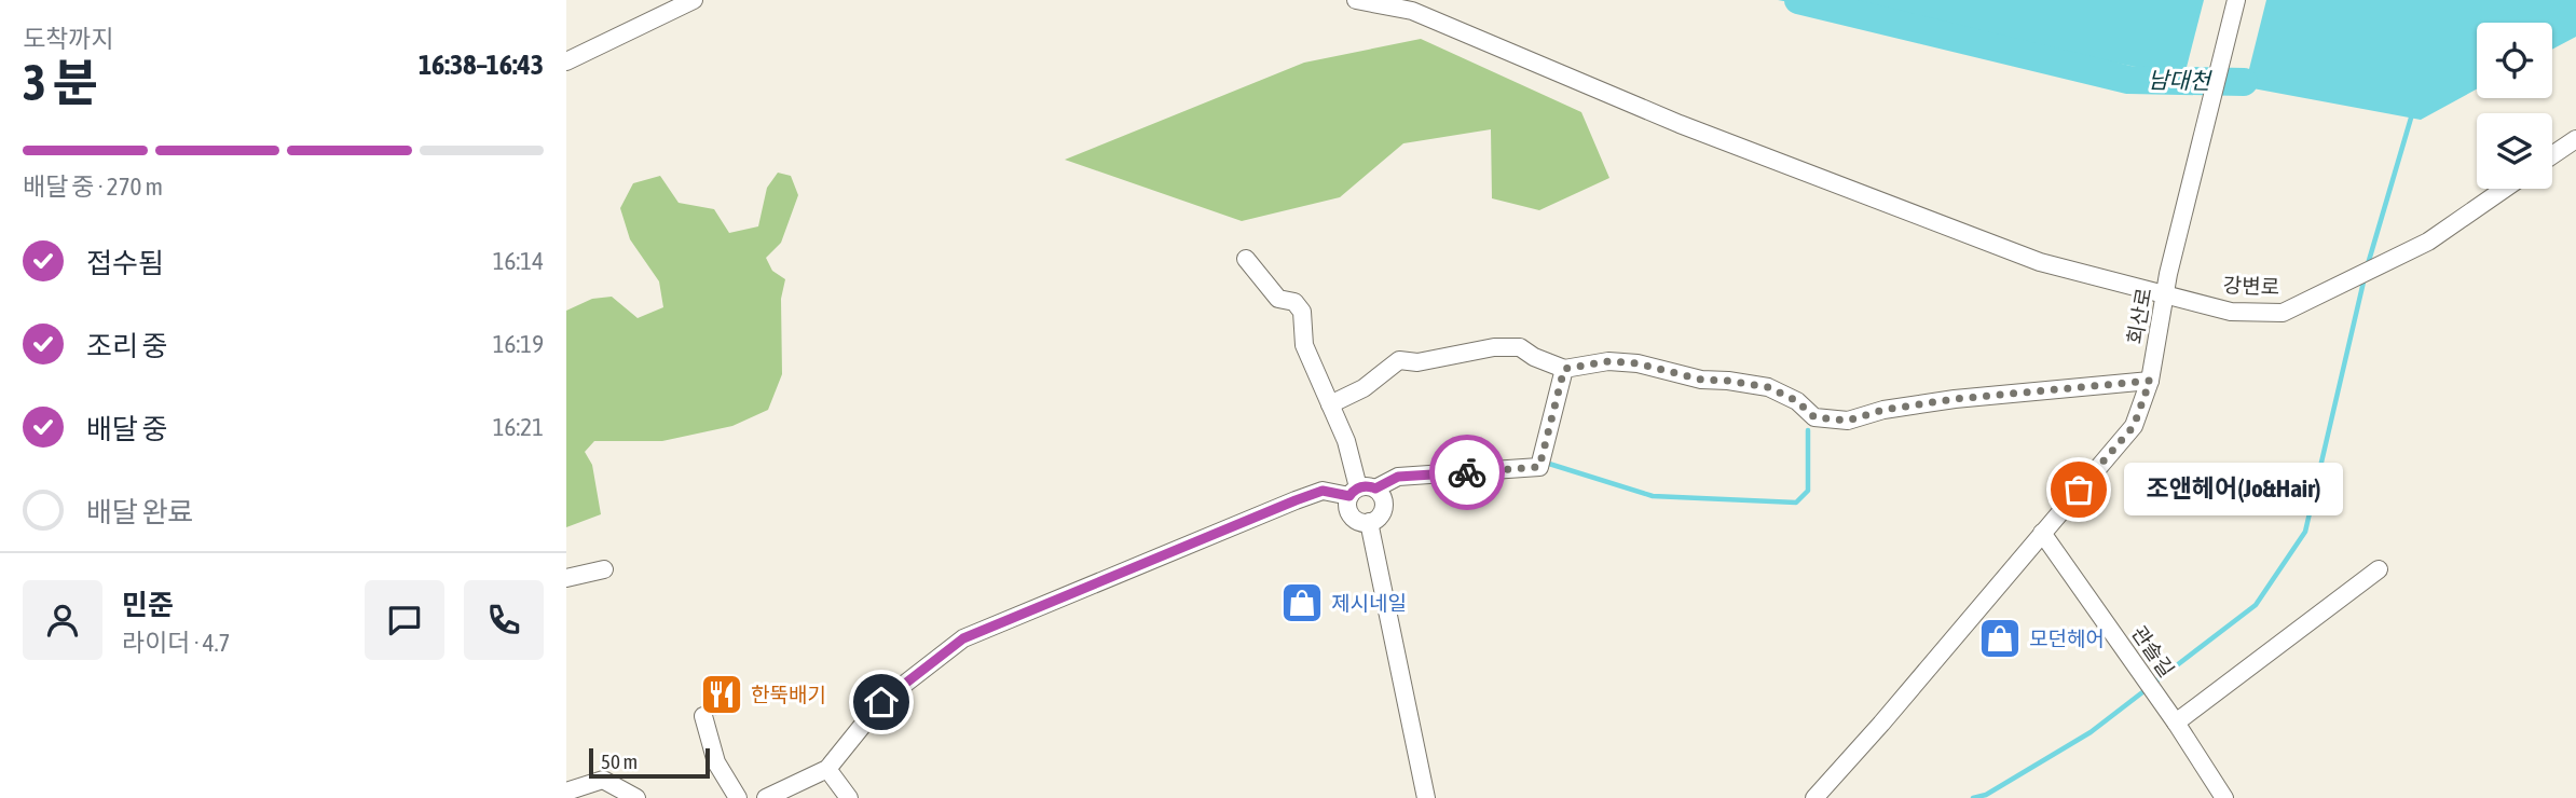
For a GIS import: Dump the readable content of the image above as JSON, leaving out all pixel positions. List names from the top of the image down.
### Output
{
  "streets": {
    "street": ["강변로", "회산로", "관솔길"]
  },
  "crossings": [
    ["강변로", "회산로"],
    ["회산로", "관솔길"]
  ],
  "water": ["남대천"],
  "places": {
    "other": ["조앤헤어(Jo&Hair)"],
    "shop": ["제시네일", "모던헤어"],
    "restaurant": ["한뚝배기"]
  },
  "scale_bar": "50 m",
  "page": {
    "heading": ["3 분", "도착까지", "16:38–16:43"],
    "panel": ["민준", "라이더 · 4.7"],
    "bar": "배달 중 · 270 m",
    "list": [
      ["접수됨", "16:14"],
      ["조리 중", "16:19"],
      ["배달 중", "16:21"],
      "배달 완료"
    ],
    "bubble": "조앤헤어(Jo&Hair)",
    "scale": "50 m"
  }
}
